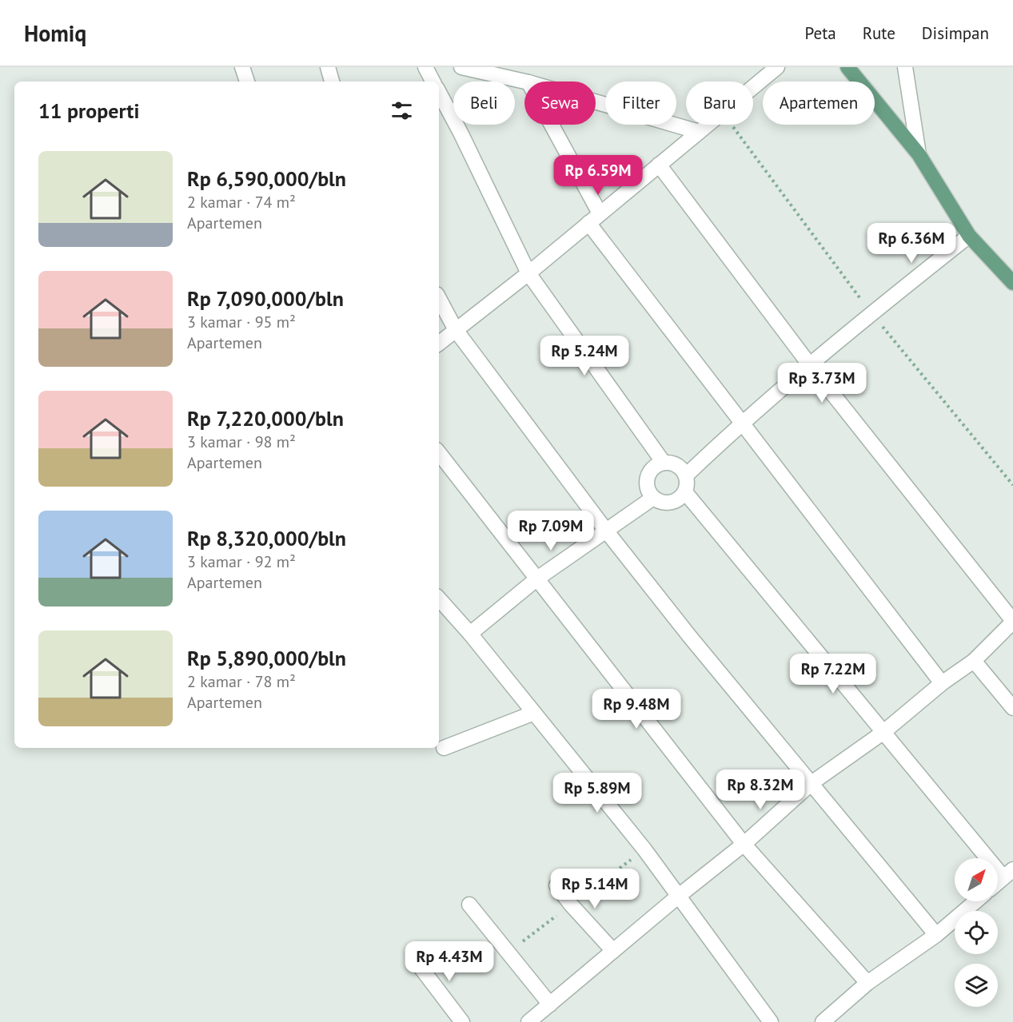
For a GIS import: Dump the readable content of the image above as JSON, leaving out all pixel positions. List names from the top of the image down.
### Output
{
  "north": "top right",
  "page": {
    "header": "Homiq",
    "nav": ["Peta", "Rute", "Disimpan"],
    "chip": [
      "Beli",
      "Sewa",
      "Filter",
      "Baru",
      "Apartemen"
    ],
    "heading": "11 properti",
    "list": [
      {
        "name": "Rp 6,590,000/bln",
        "note": "2 kamar · 74 m² · Apartemen"
      },
      {
        "name": "Rp 7,090,000/bln",
        "note": "3 kamar · 95 m² · Apartemen"
      },
      {
        "name": "Rp 7,220,000/bln",
        "note": "3 kamar · 98 m² · Apartemen"
      },
      {
        "name": "Rp 8,320,000/bln",
        "note": "3 kamar · 92 m² · Apartemen"
      },
      {
        "name": "Rp 5,890,000/bln",
        "note": "2 kamar · 78 m² · Apartemen"
      }
    ],
    "price": [
      "Rp 6.59M",
      "Rp 6.36M",
      "Rp 5.24M",
      "Rp 3.73M",
      "Rp 7.09M",
      "Rp 7.22M",
      "Rp 9.48M",
      "Rp 8.32M",
      "Rp 5.89M",
      "Rp 5.14M",
      "Rp 4.43M"
    ]
  }
}
